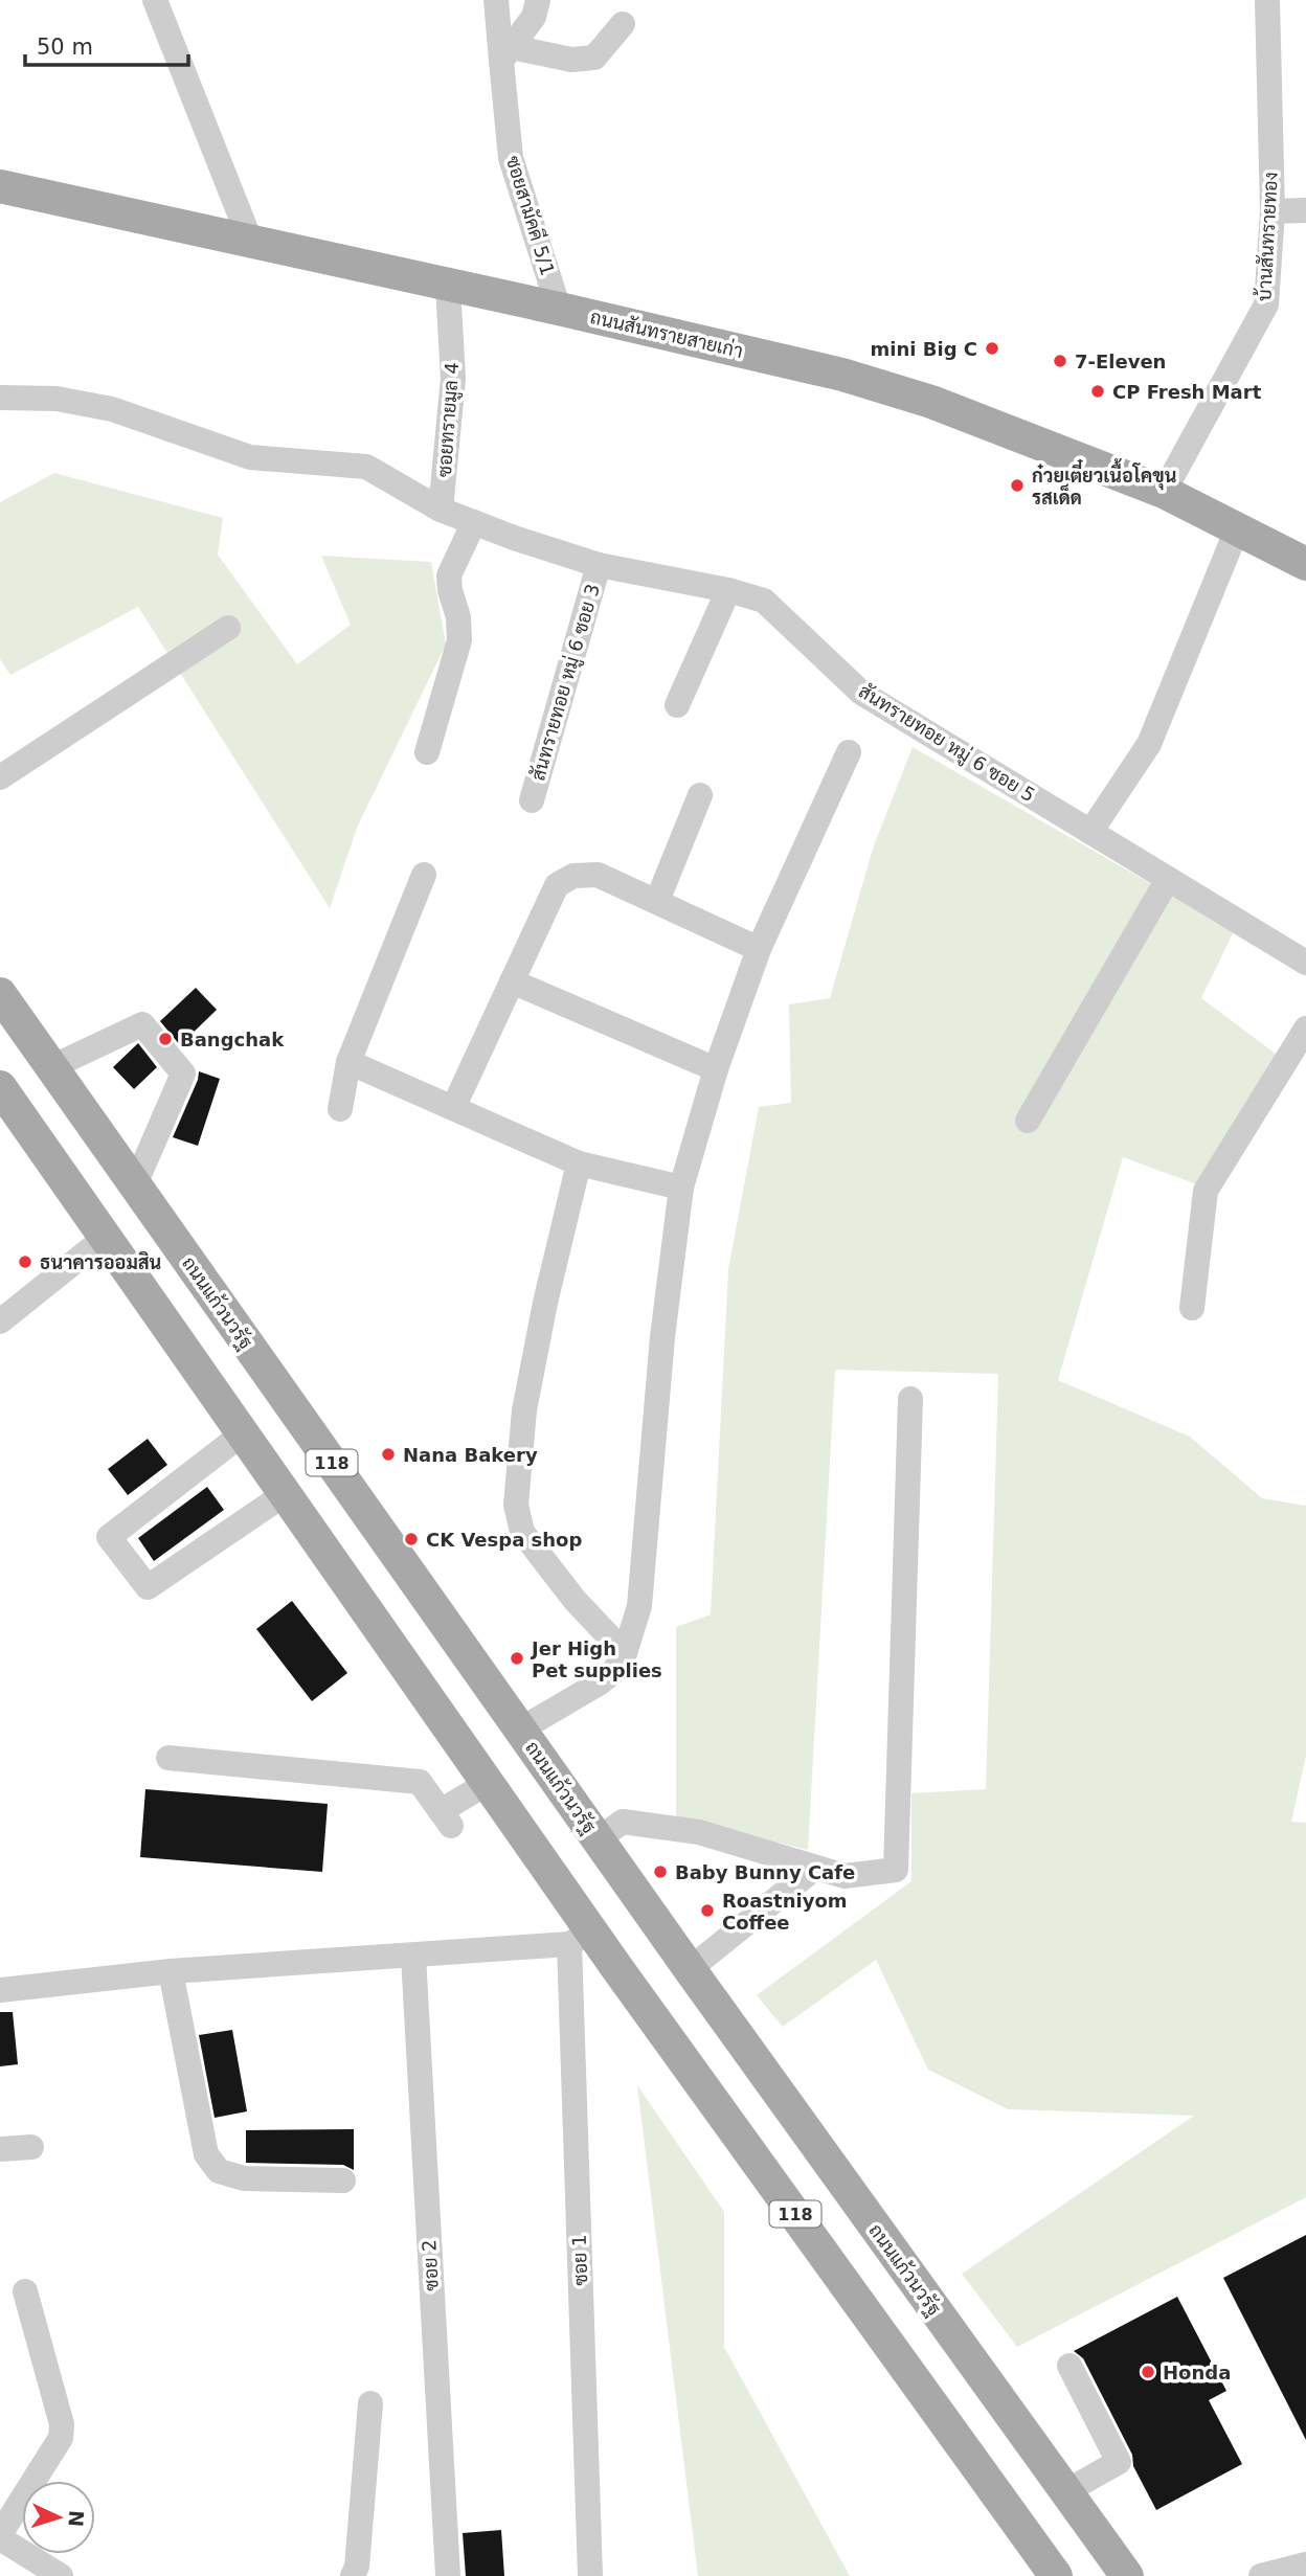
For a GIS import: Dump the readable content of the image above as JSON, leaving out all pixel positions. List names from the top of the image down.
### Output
{
  "streets": {
    "main road": ["ถนนสันทรายสายเก่า", "ถนนแก้วนวรัฐ", "118"],
    "street": [
      "ซอยสามัคคี 5/1",
      "บ้านสันทรายทอง",
      "ซอยทรายมูล 4",
      "สันทรายทอย หมู่ 6 ซอย 3",
      "สันทรายทอย หมู่ 6 ซอย 5",
      "ซอย 1",
      "ซอย 2"
    ]
  },
  "crossings": [
    ["ซอยสามัคคี 5/1", "ถนนสันทรายสายเก่า"],
    ["บ้านสันทรายทอง", "ถนนสันทรายสายเก่า"],
    ["ถนนสันทรายสายเก่า", "ซอยทรายมูล 4"],
    ["ซอยทรายมูล 4", "สันทรายทอย หมู่ 6 ซอย 5"],
    ["สันทรายทอย หมู่ 6 ซอย 3", "สันทรายทอย หมู่ 6 ซอย 5"],
    ["118", "ซอย 1"]
  ],
  "places": [
    "mini Big C",
    "7-Eleven",
    "CP Fresh Mart",
    "ก๋วยเตี๋ยวเนื้อโคขุน รสเด็ด",
    "Bangchak",
    "ธนาคารออมสิน",
    "Nana Bakery",
    "CK Vespa shop",
    "Jer High Pet supplies",
    "Baby Bunny Cafe",
    "Roastniyom Coffee",
    "Honda"
  ],
  "scale_bar": "50 m",
  "north": "right"
}
